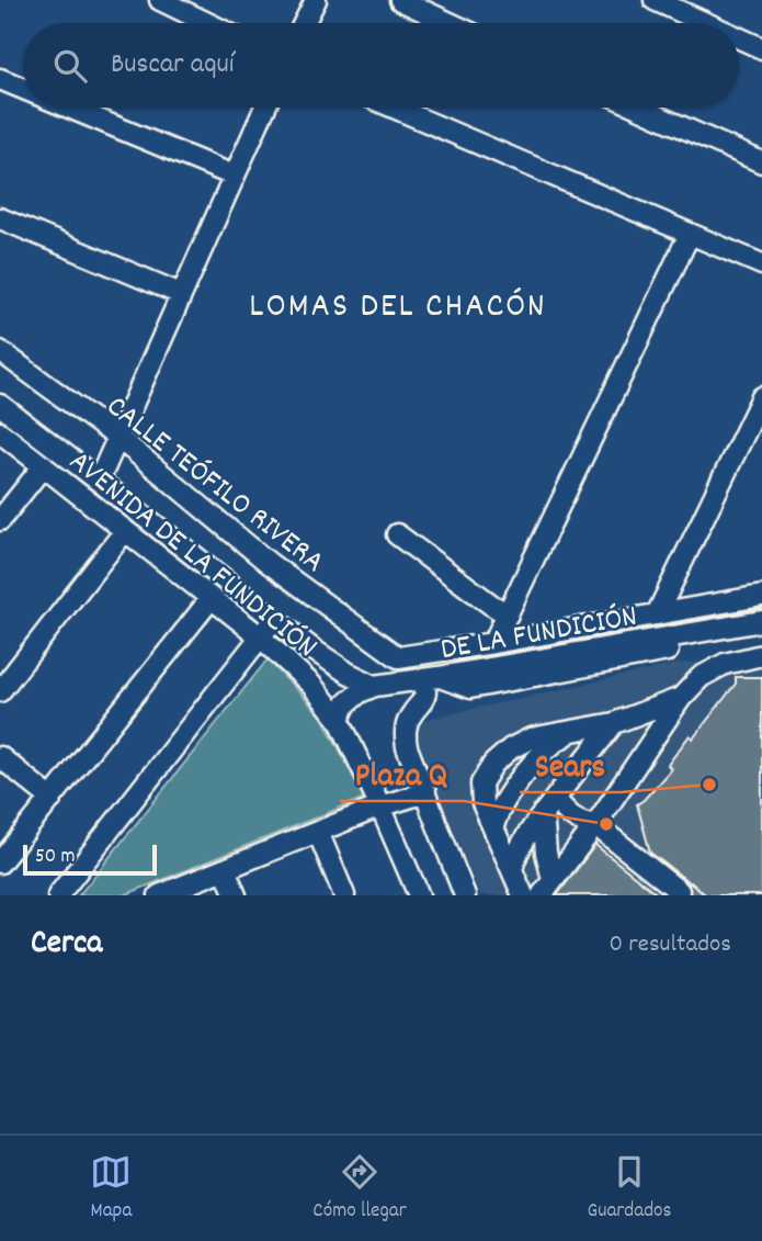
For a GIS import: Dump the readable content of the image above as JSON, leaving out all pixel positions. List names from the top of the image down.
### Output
{
  "streets": {
    "street": ["CALLE TEÓFILO RIVERA", "AVENIDA DE LA FUNDICIÓN", "DE LA FUNDICIÓN"]
  },
  "crossings": [
    ["AVENIDA DE LA FUNDICIÓN", "DE LA FUNDICIÓN"]
  ],
  "districts": ["LOMAS DEL CHACÓN"],
  "places": ["Sears", "Plaza Q"],
  "scale_bar": "50 m",
  "page": {
    "search": "Buscar aquí",
    "scale": "50 m",
    "heading": ["Cerca", "0 resultados"],
    "nav": ["Mapa", "Cómo llegar", "Guardados"]
  }
}
